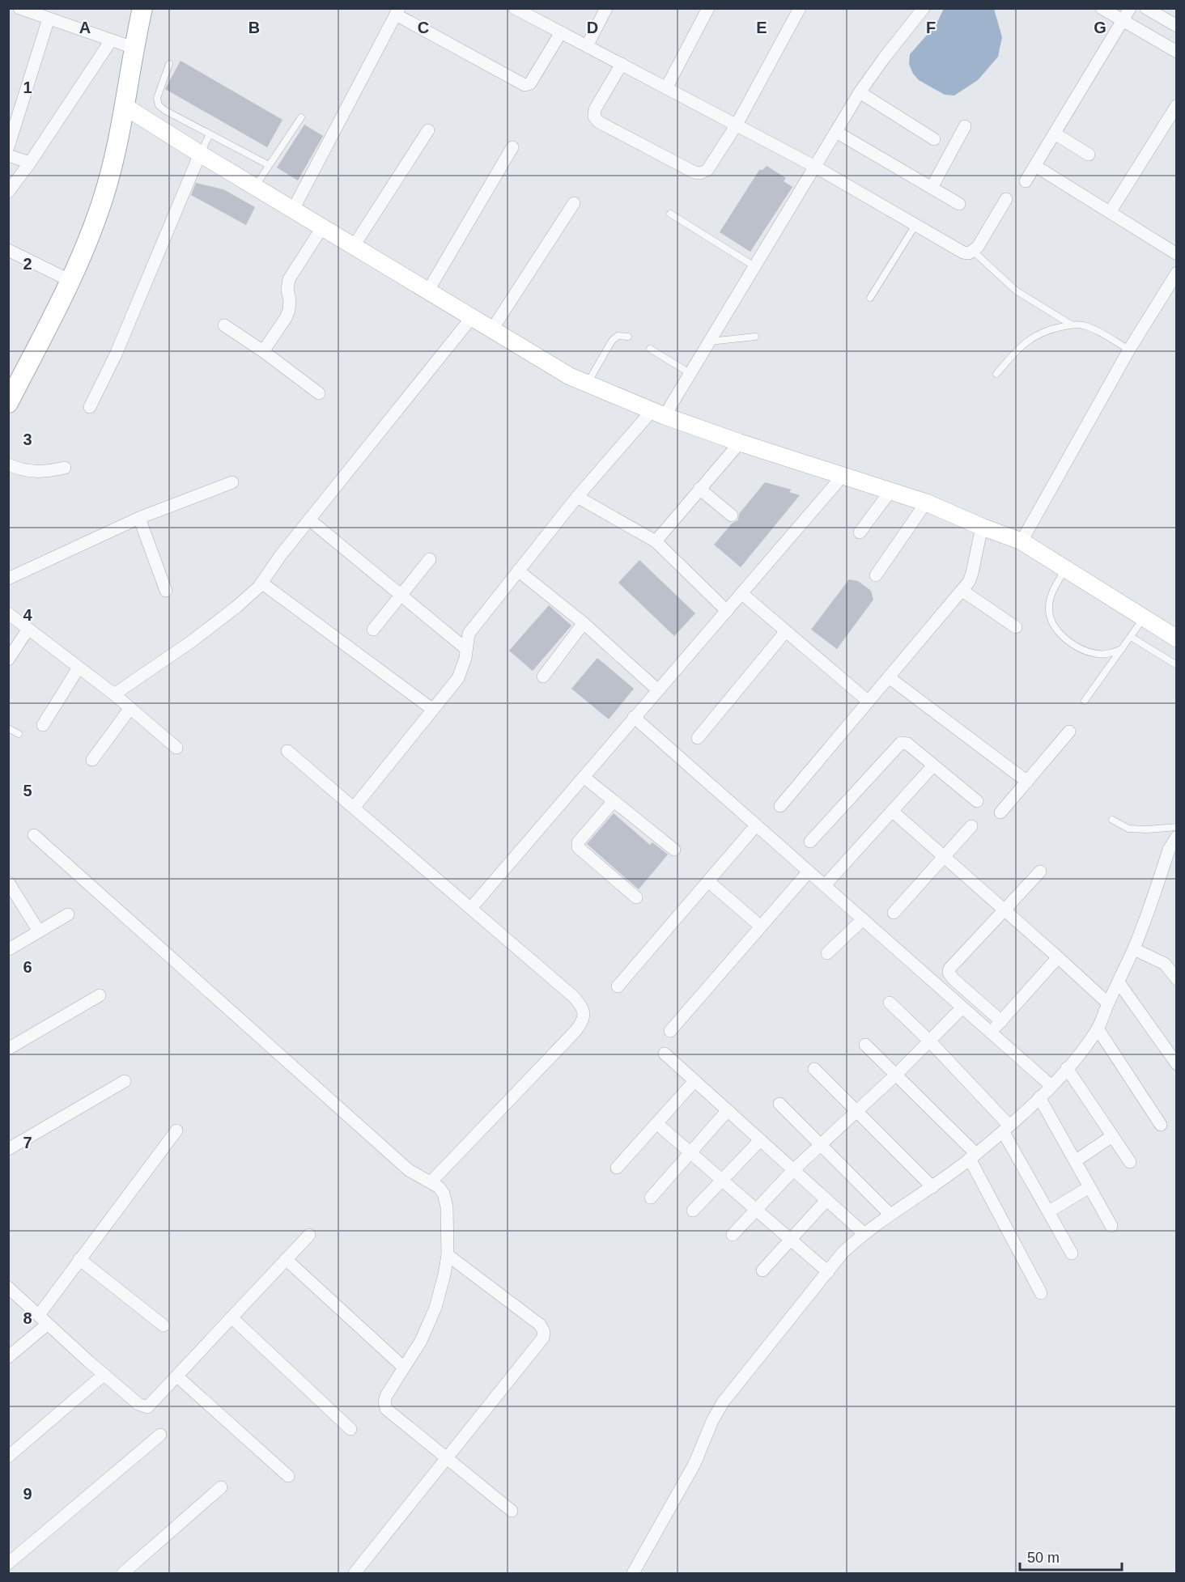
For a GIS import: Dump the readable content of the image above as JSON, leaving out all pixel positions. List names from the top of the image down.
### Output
{
  "scale_bar": "50 m",
  "grid": {
    "columns": [
      "A",
      "B",
      "C",
      "D",
      "E",
      "F",
      "G"
    ],
    "rows": [
      "1",
      "2",
      "3",
      "4",
      "5",
      "6",
      "7",
      "8",
      "9"
    ]
  }
}
